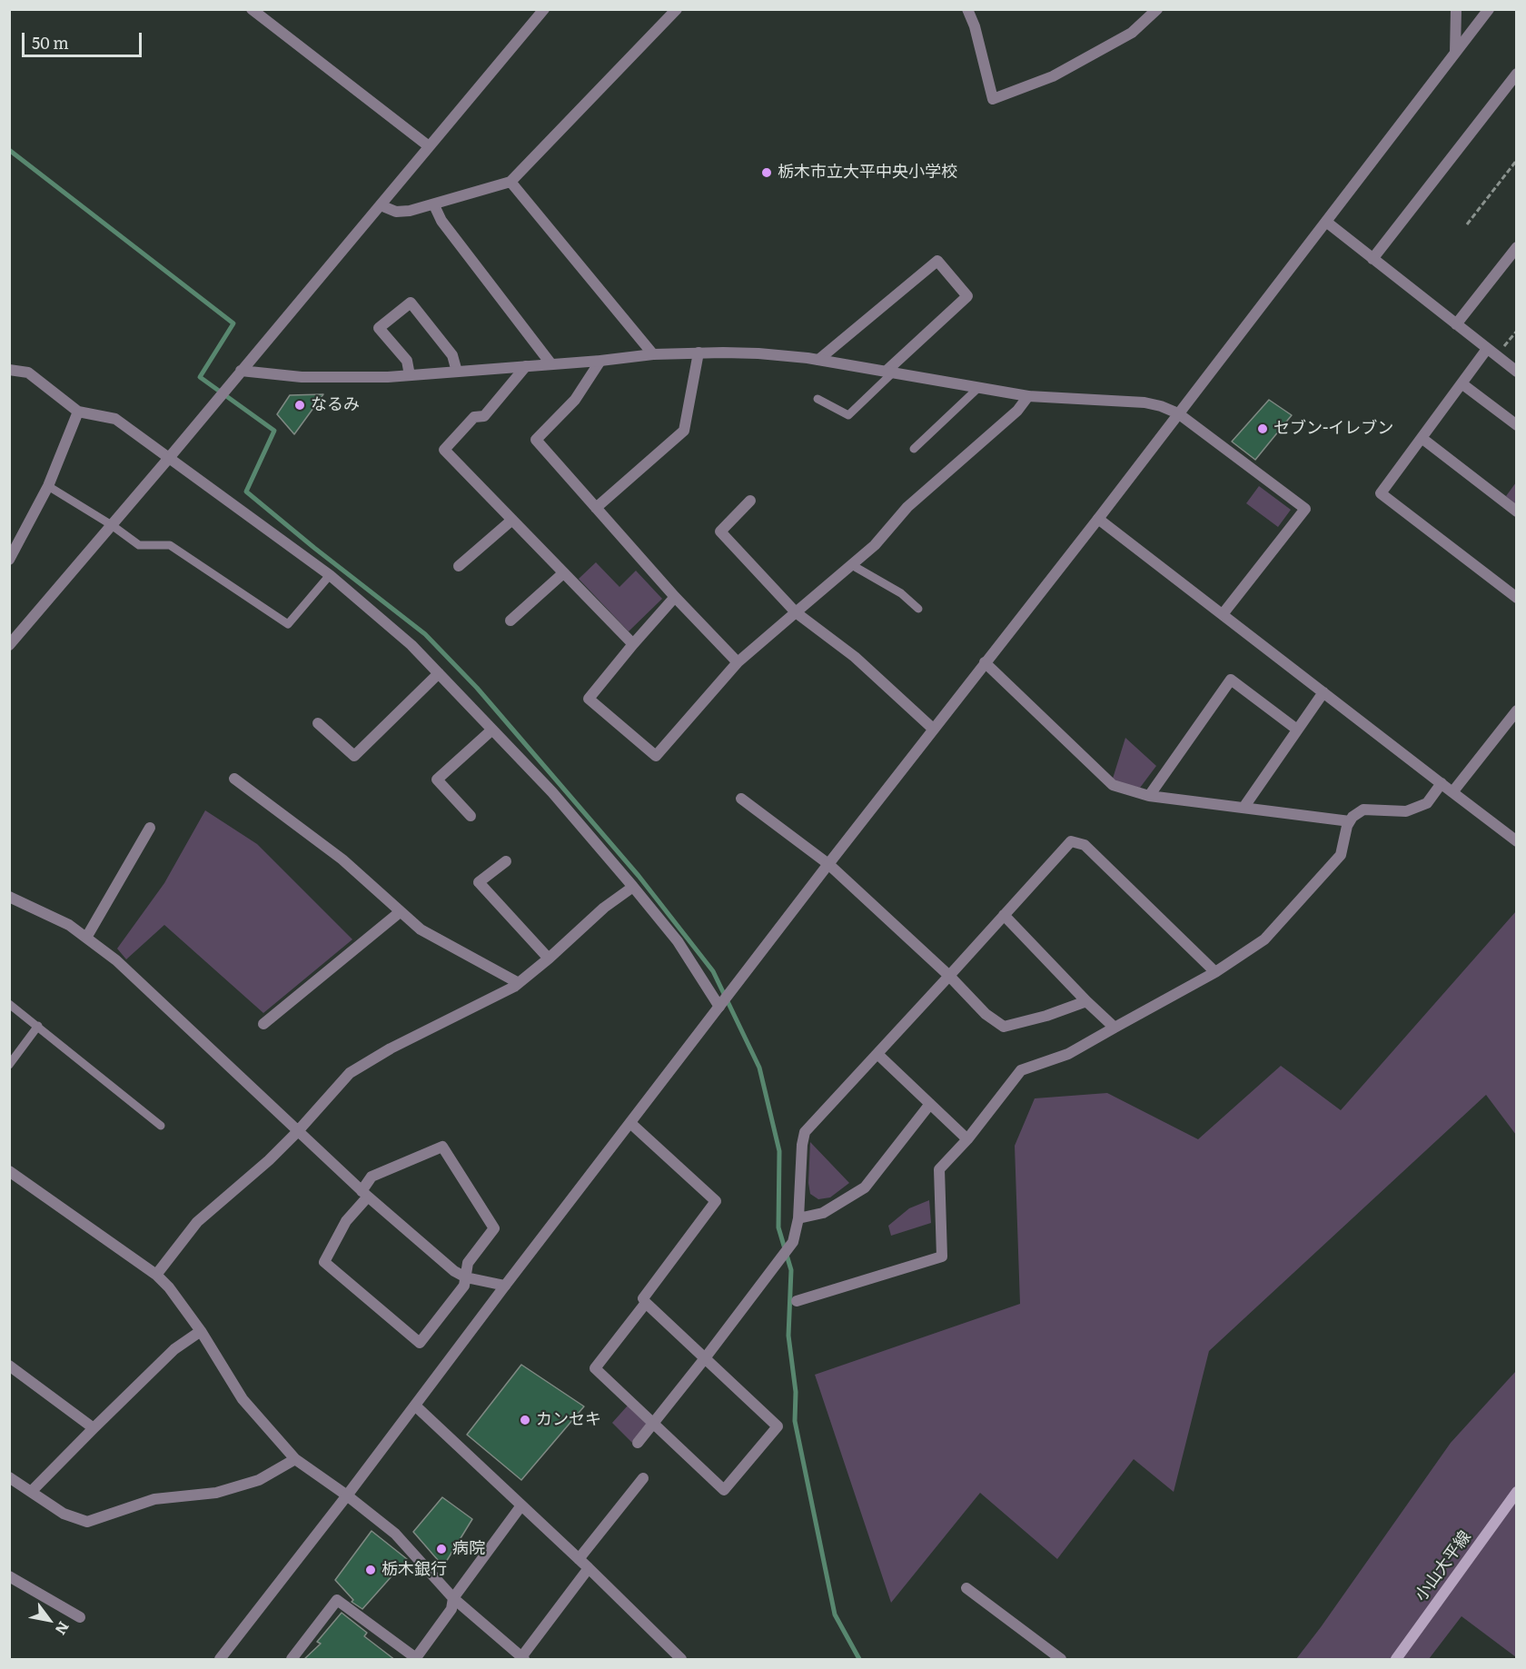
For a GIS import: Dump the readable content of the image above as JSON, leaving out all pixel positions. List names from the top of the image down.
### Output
{
  "streets": {
    "main road": ["小山大平線"]
  },
  "places": [
    "栃木市立大平中央小学校",
    "なるみ",
    "セブン-イレブン",
    "カンセキ",
    "病院",
    "栃木銀行"
  ],
  "scale_bar": "50 m",
  "north": "bottom right"
}
